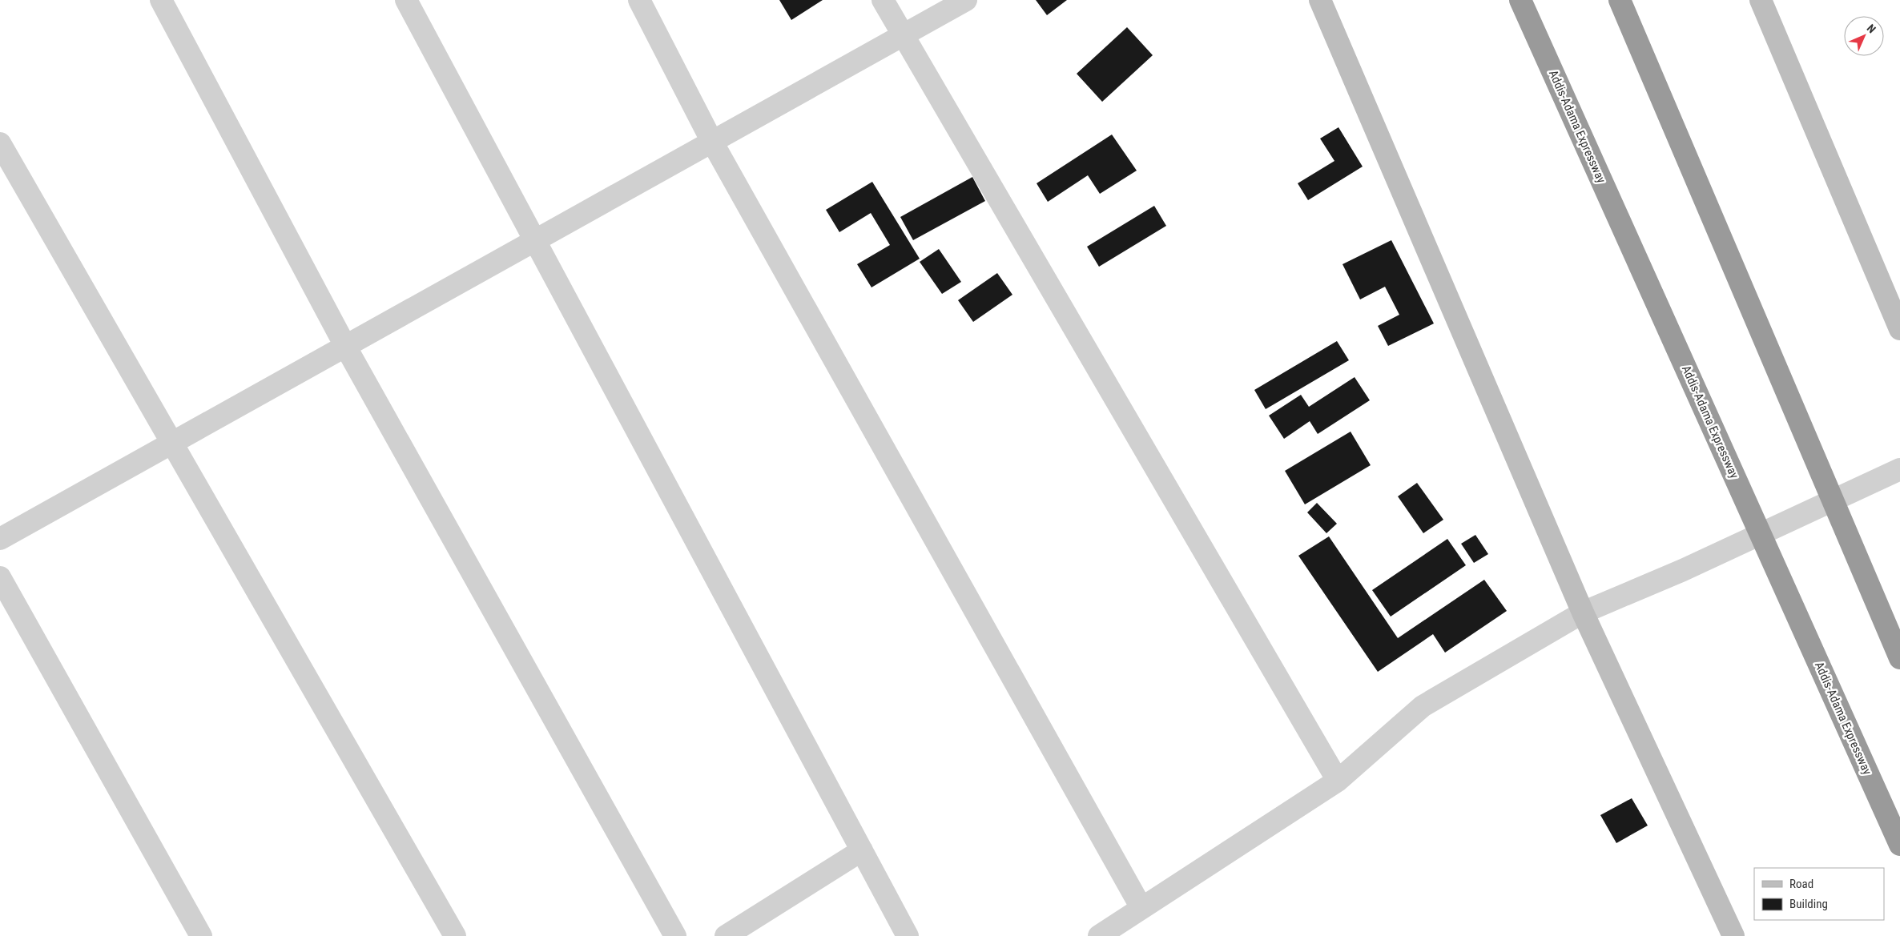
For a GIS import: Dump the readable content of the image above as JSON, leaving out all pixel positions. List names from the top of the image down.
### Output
{
  "streets": {
    "highway": ["Addis-Adama Expressway"]
  },
  "legend": ["Road", "Building"],
  "north": "top right"
}
